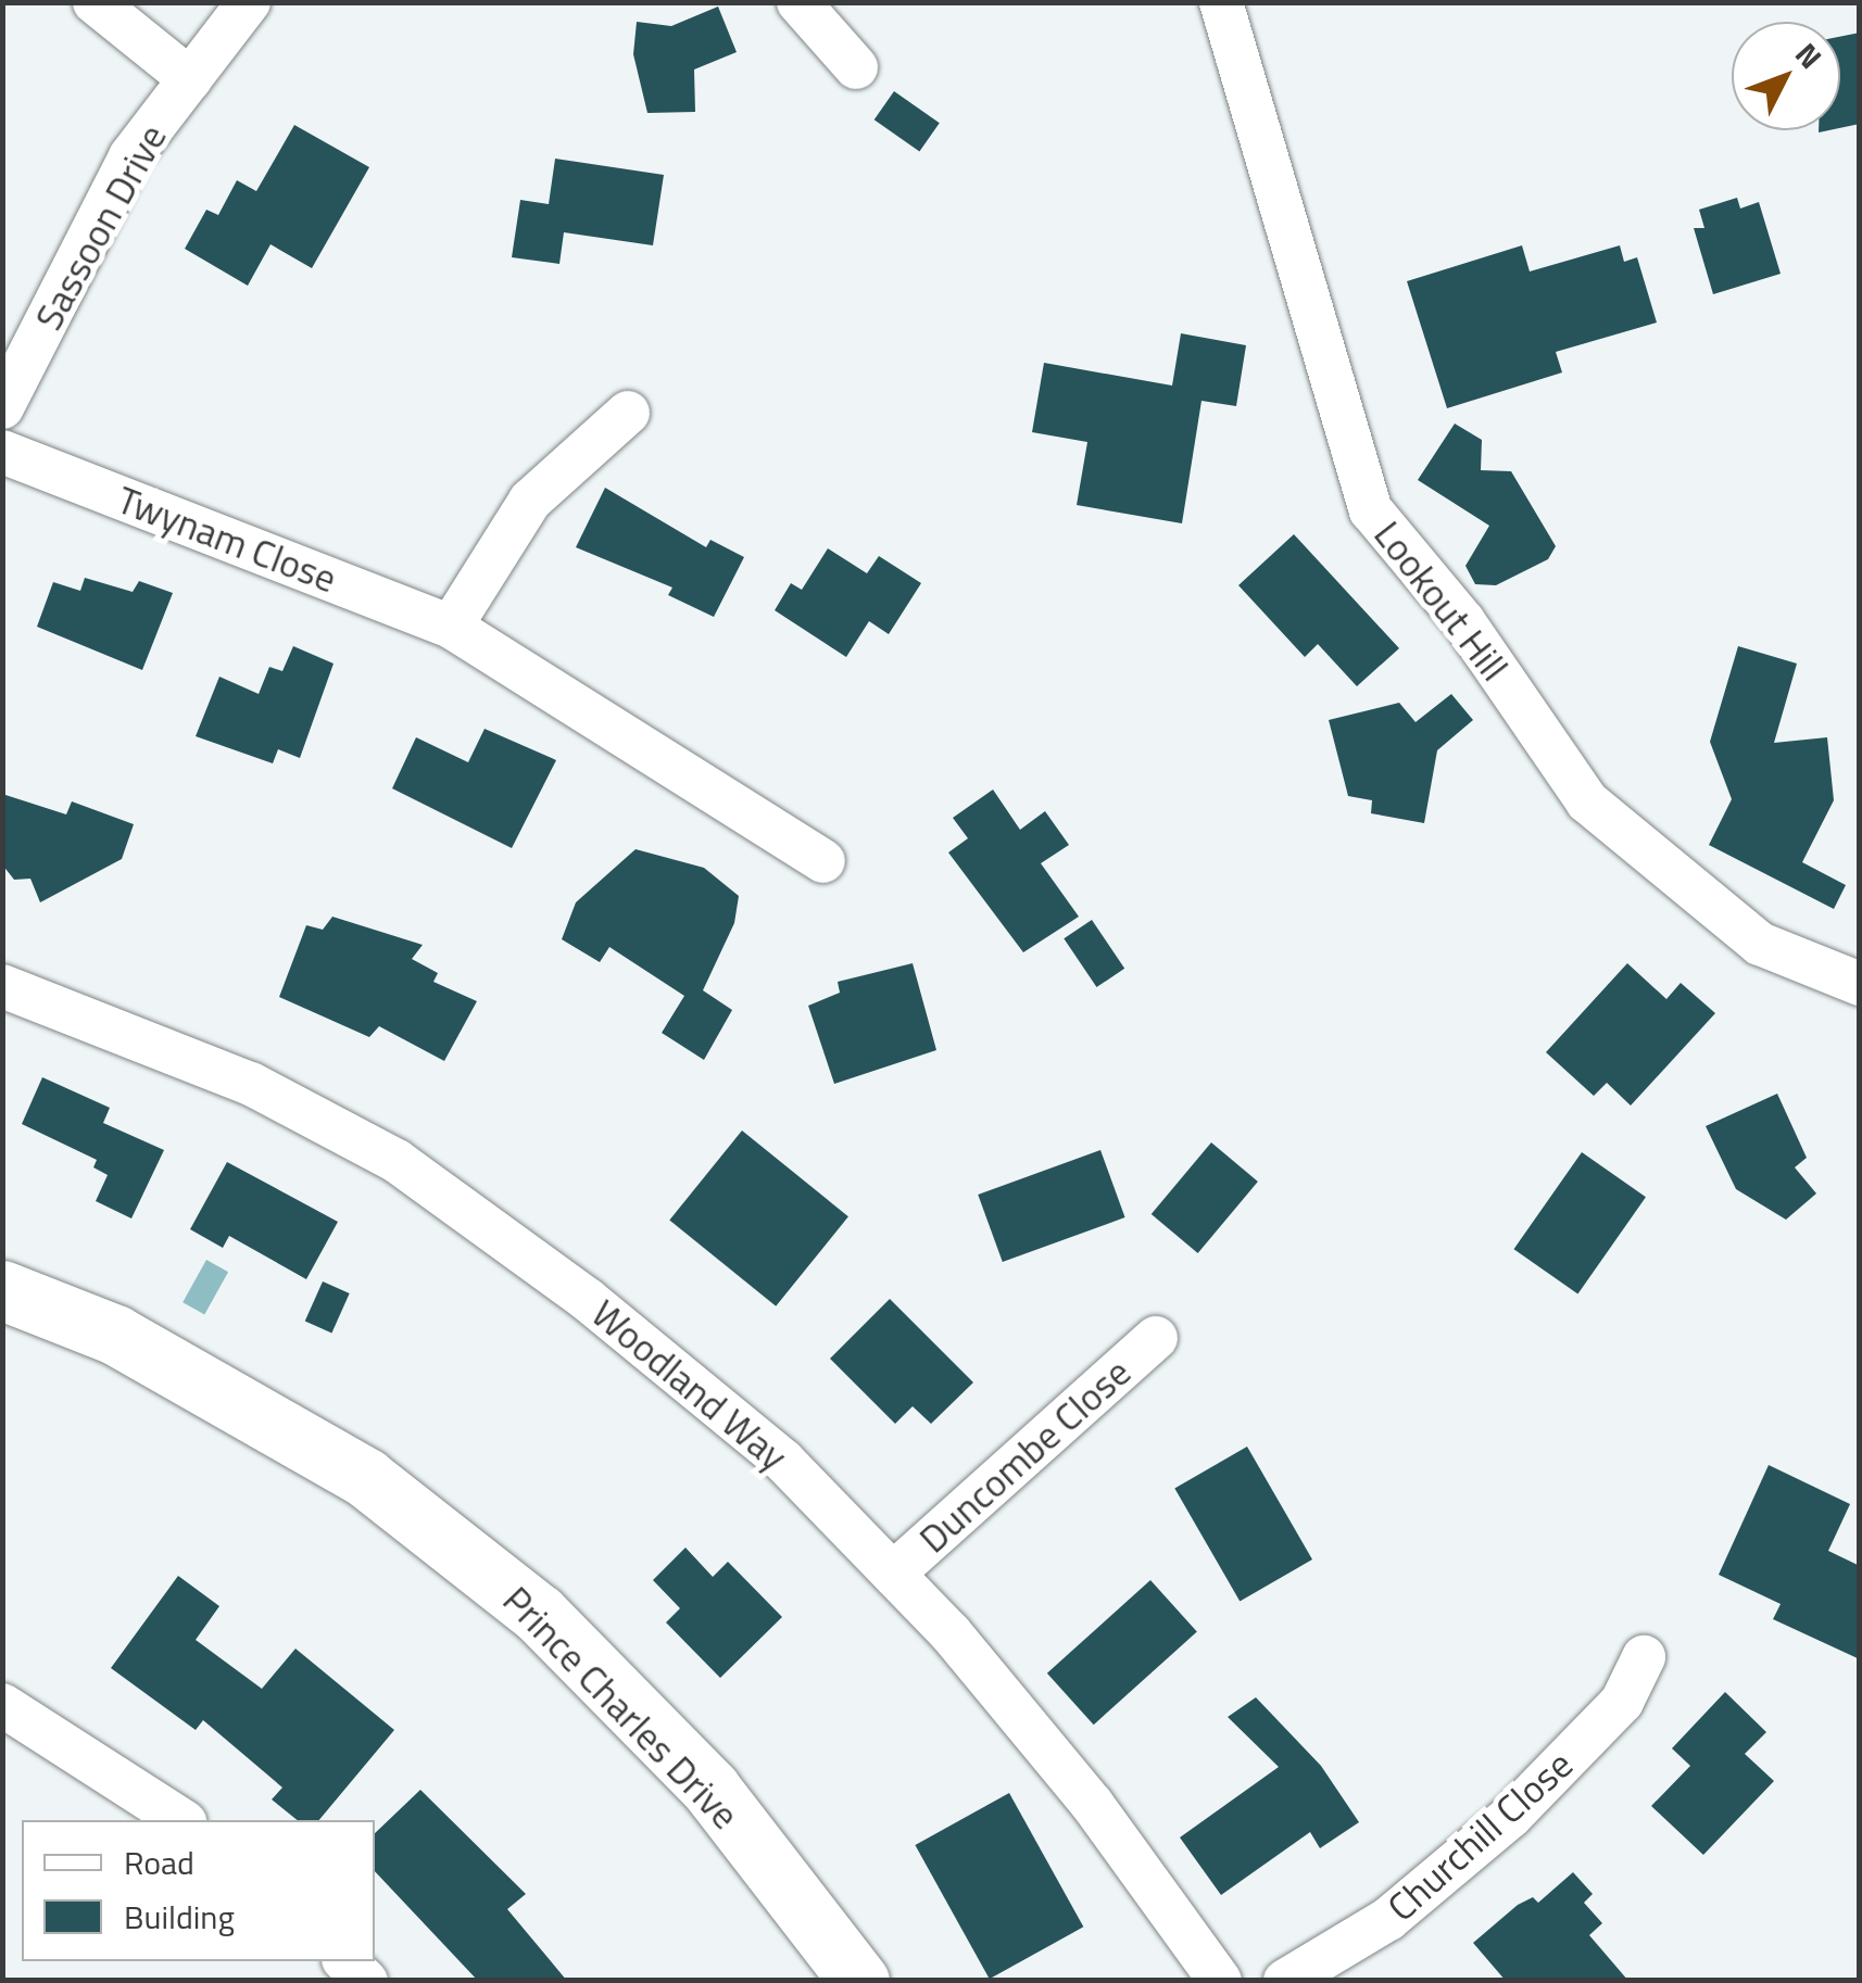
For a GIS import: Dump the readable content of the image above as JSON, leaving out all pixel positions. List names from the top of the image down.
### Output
{
  "streets": {
    "highway": ["Prince Charles Drive"],
    "street": [
      "Sassoon Drive",
      "Twynam Close",
      "Lookout Hill",
      "Woodland Way",
      "Duncombe Close",
      "Churchill Close"
    ]
  },
  "crossings": [
    ["Woodland Way", "Duncombe Close"]
  ],
  "legend": ["Road", "Building"],
  "north": "top right"
}
